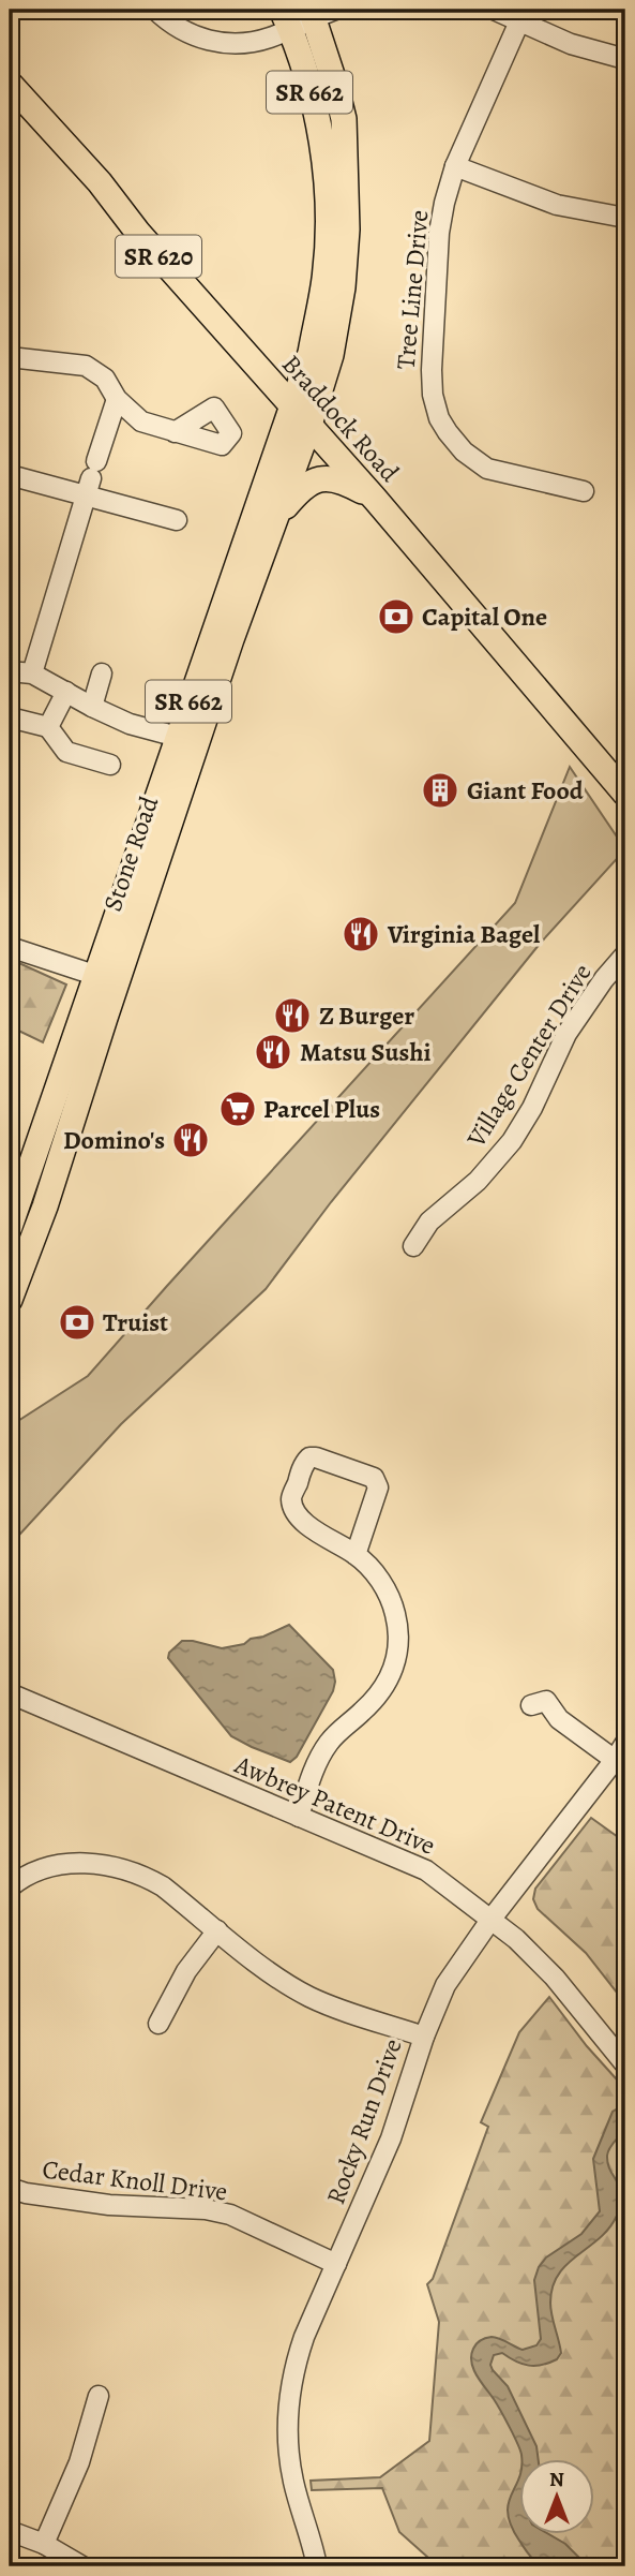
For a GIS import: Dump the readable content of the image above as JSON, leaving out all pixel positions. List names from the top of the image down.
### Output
{
  "streets": {
    "main road": [
      "SR 662",
      "SR 620",
      "Braddock Road",
      "Stone Road"
    ],
    "street": [
      "Tree Line Drive",
      "Village Center Drive",
      "Awbrey Patent Drive",
      "Rocky Run Drive",
      "Cedar Knoll Drive"
    ]
  },
  "crossings": [
    ["SR 662", "Braddock Road"],
    ["SR 662", "Stone Road"],
    ["Braddock Road", "Stone Road"],
    ["Awbrey Patent Drive", "Rocky Run Drive"],
    ["Rocky Run Drive", "Cedar Knoll Drive"]
  ],
  "places": {
    "bank": ["Capital One", "Truist"],
    "building": ["Giant Food"],
    "restaurant": [
      "Virginia Bagel",
      "Z Burger",
      "Matsu Sushi",
      "Domino's"
    ],
    "supermarket": ["Parcel Plus"]
  },
  "north": "top"
}
